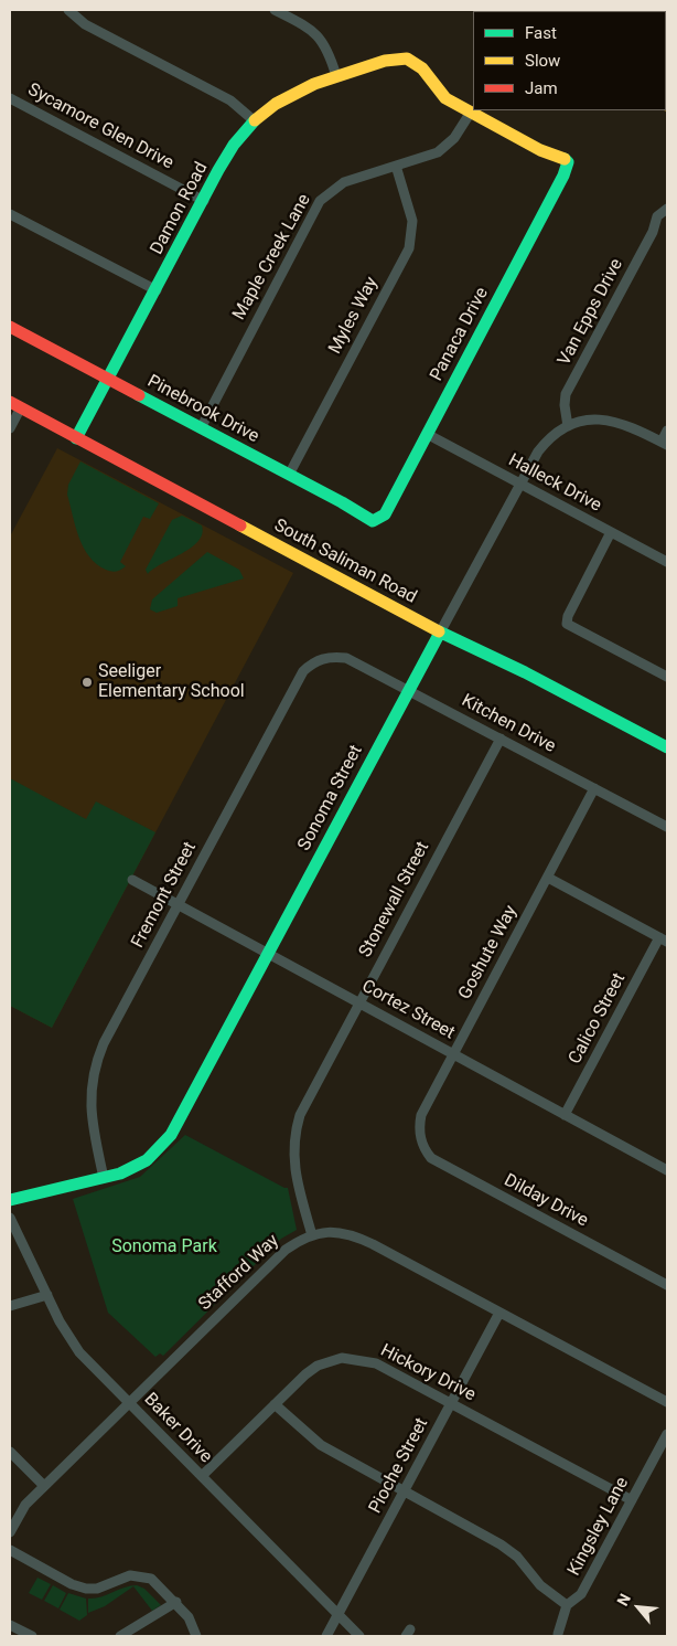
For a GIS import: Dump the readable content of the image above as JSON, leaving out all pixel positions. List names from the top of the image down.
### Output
{
  "streets": {
    "main road": [
      "Damon Road",
      "Panaca Drive",
      "Pinebrook Drive",
      "South Saliman Road",
      "Sonoma Street"
    ],
    "street": [
      "Sycamore Glen Drive",
      "Maple Creek Lane",
      "Van Epps Drive",
      "Myles Way",
      "Halleck Drive",
      "Kitchen Drive",
      "Fremont Street",
      "Stonewall Street",
      "Goshute Way",
      "Cortez Street",
      "Calico Street",
      "Dilday Drive",
      "Stafford Way",
      "Hickory Drive",
      "Baker Drive",
      "Pioche Street",
      "Kingsley Lane"
    ]
  },
  "crossings": [
    ["Sycamore Glen Drive", "Damon Road"],
    ["Damon Road", "Maple Creek Lane"],
    ["Damon Road", "Panaca Drive"],
    ["Damon Road", "Pinebrook Drive"],
    ["Damon Road", "South Saliman Road"],
    ["Maple Creek Lane", "Myles Way"],
    ["Maple Creek Lane", "Panaca Drive"],
    ["Maple Creek Lane", "Pinebrook Drive"],
    ["Van Epps Drive", "Sonoma Street"],
    ["Myles Way", "Pinebrook Drive"],
    ["Panaca Drive", "Pinebrook Drive"],
    ["Panaca Drive", "Halleck Drive"],
    ["Halleck Drive", "Sonoma Street"],
    ["South Saliman Road", "Sonoma Street"],
    ["Kitchen Drive", "Sonoma Street"],
    ["Kitchen Drive", "Fremont Street"],
    ["Kitchen Drive", "Stonewall Street"],
    ["Kitchen Drive", "Goshute Way"],
    ["Sonoma Street", "Fremont Street"],
    ["Sonoma Street", "Cortez Street"],
    ["Fremont Street", "Cortez Street"],
    ["Stonewall Street", "Cortez Street"],
    ["Stonewall Street", "Stafford Way"],
    ["Goshute Way", "Cortez Street"],
    ["Goshute Way", "Dilday Drive"],
    ["Cortez Street", "Calico Street"],
    ["Stafford Way", "Baker Drive"],
    ["Stafford Way", "Pioche Street"],
    ["Hickory Drive", "Baker Drive"],
    ["Hickory Drive", "Pioche Street"],
    ["Hickory Drive", "Kingsley Lane"],
    ["Baker Drive", "Pioche Street"]
  ],
  "parks": ["Sonoma Park"],
  "places": ["Seeliger Elementary School"],
  "legend": ["Fast", "Slow", "Jam"],
  "north": "top left"
}
